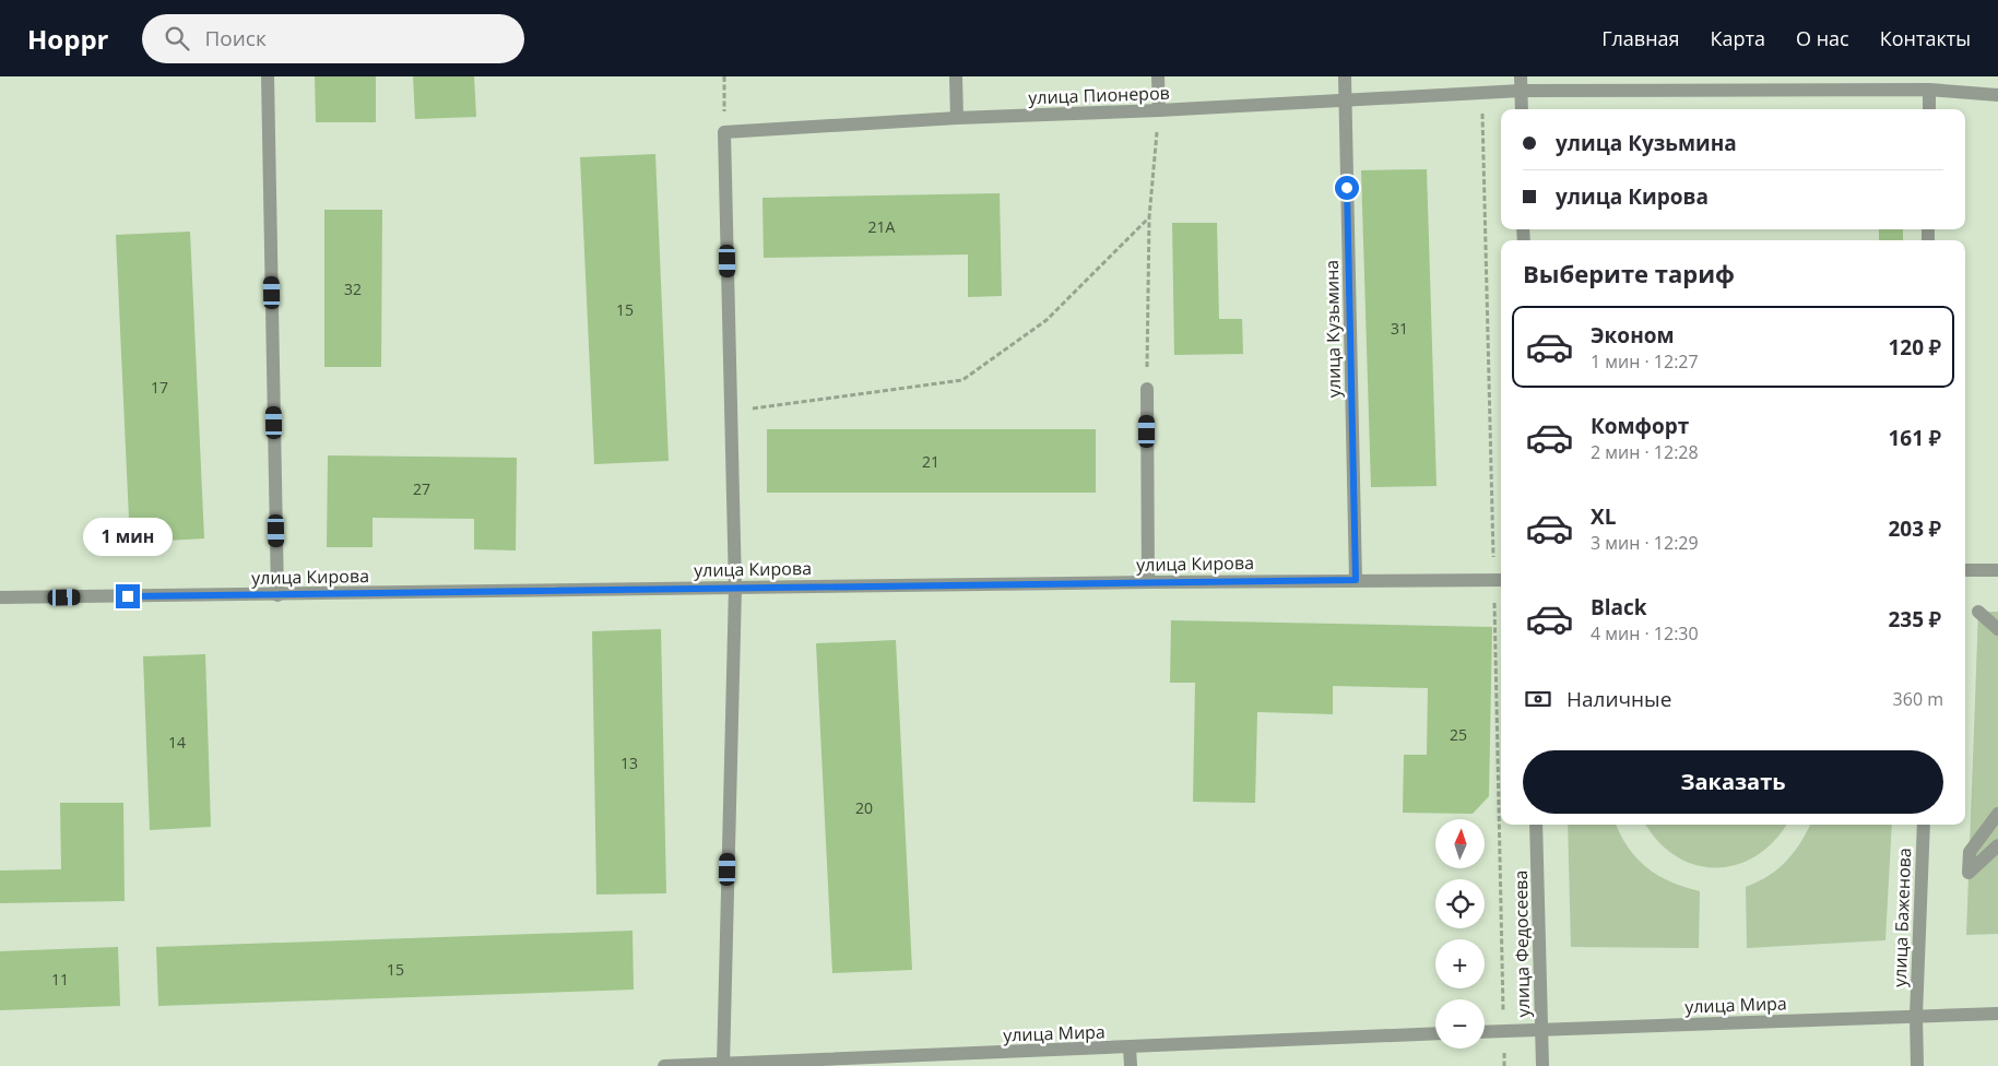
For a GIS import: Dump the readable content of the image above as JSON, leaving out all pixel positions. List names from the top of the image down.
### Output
{
  "streets": {
    "street": [
      "улица Пионеров",
      "улица Кузьмина",
      "улица Кирова",
      "улица Баженова",
      "улица Федосеева",
      "улица Мира"
    ]
  },
  "crossings": [
    ["улица Пионеров", "улица Кузьмина"],
    ["улица Кузьмина", "улица Кирова"],
    ["улица Баженова", "улица Мира"],
    ["улица Федосеева", "улица Мира"]
  ],
  "house_numbers": [
    "21А",
    "32",
    "15",
    "31",
    "17",
    "21",
    "27",
    "25",
    "14",
    "13",
    "20",
    "15",
    "11"
  ],
  "north": "top",
  "page": {
    "header": "Hoppr",
    "search": "Поиск",
    "nav": [
      "Главная",
      "Карта",
      "О нас",
      "Контакты"
    ],
    "banner": ["улица Кузьмина", "улица Кирова"],
    "heading": "Выберите тариф",
    "list": [
      {
        "name": "Эконом",
        "note": "1 мин · 12:27",
        "value": "120 ₽"
      },
      {
        "name": "Комфорт",
        "note": "2 мин · 12:28",
        "value": "161 ₽"
      },
      {
        "name": "XL",
        "note": "3 мин · 12:29",
        "value": "203 ₽"
      },
      {
        "name": "Black",
        "note": "4 мин · 12:30",
        "value": "235 ₽"
      }
    ],
    "bubble": "1 мин",
    "pay": ["Наличные", "360 m"],
    "buttons": "Заказать",
    "map_buttons": ["+", "−"]
  }
}
